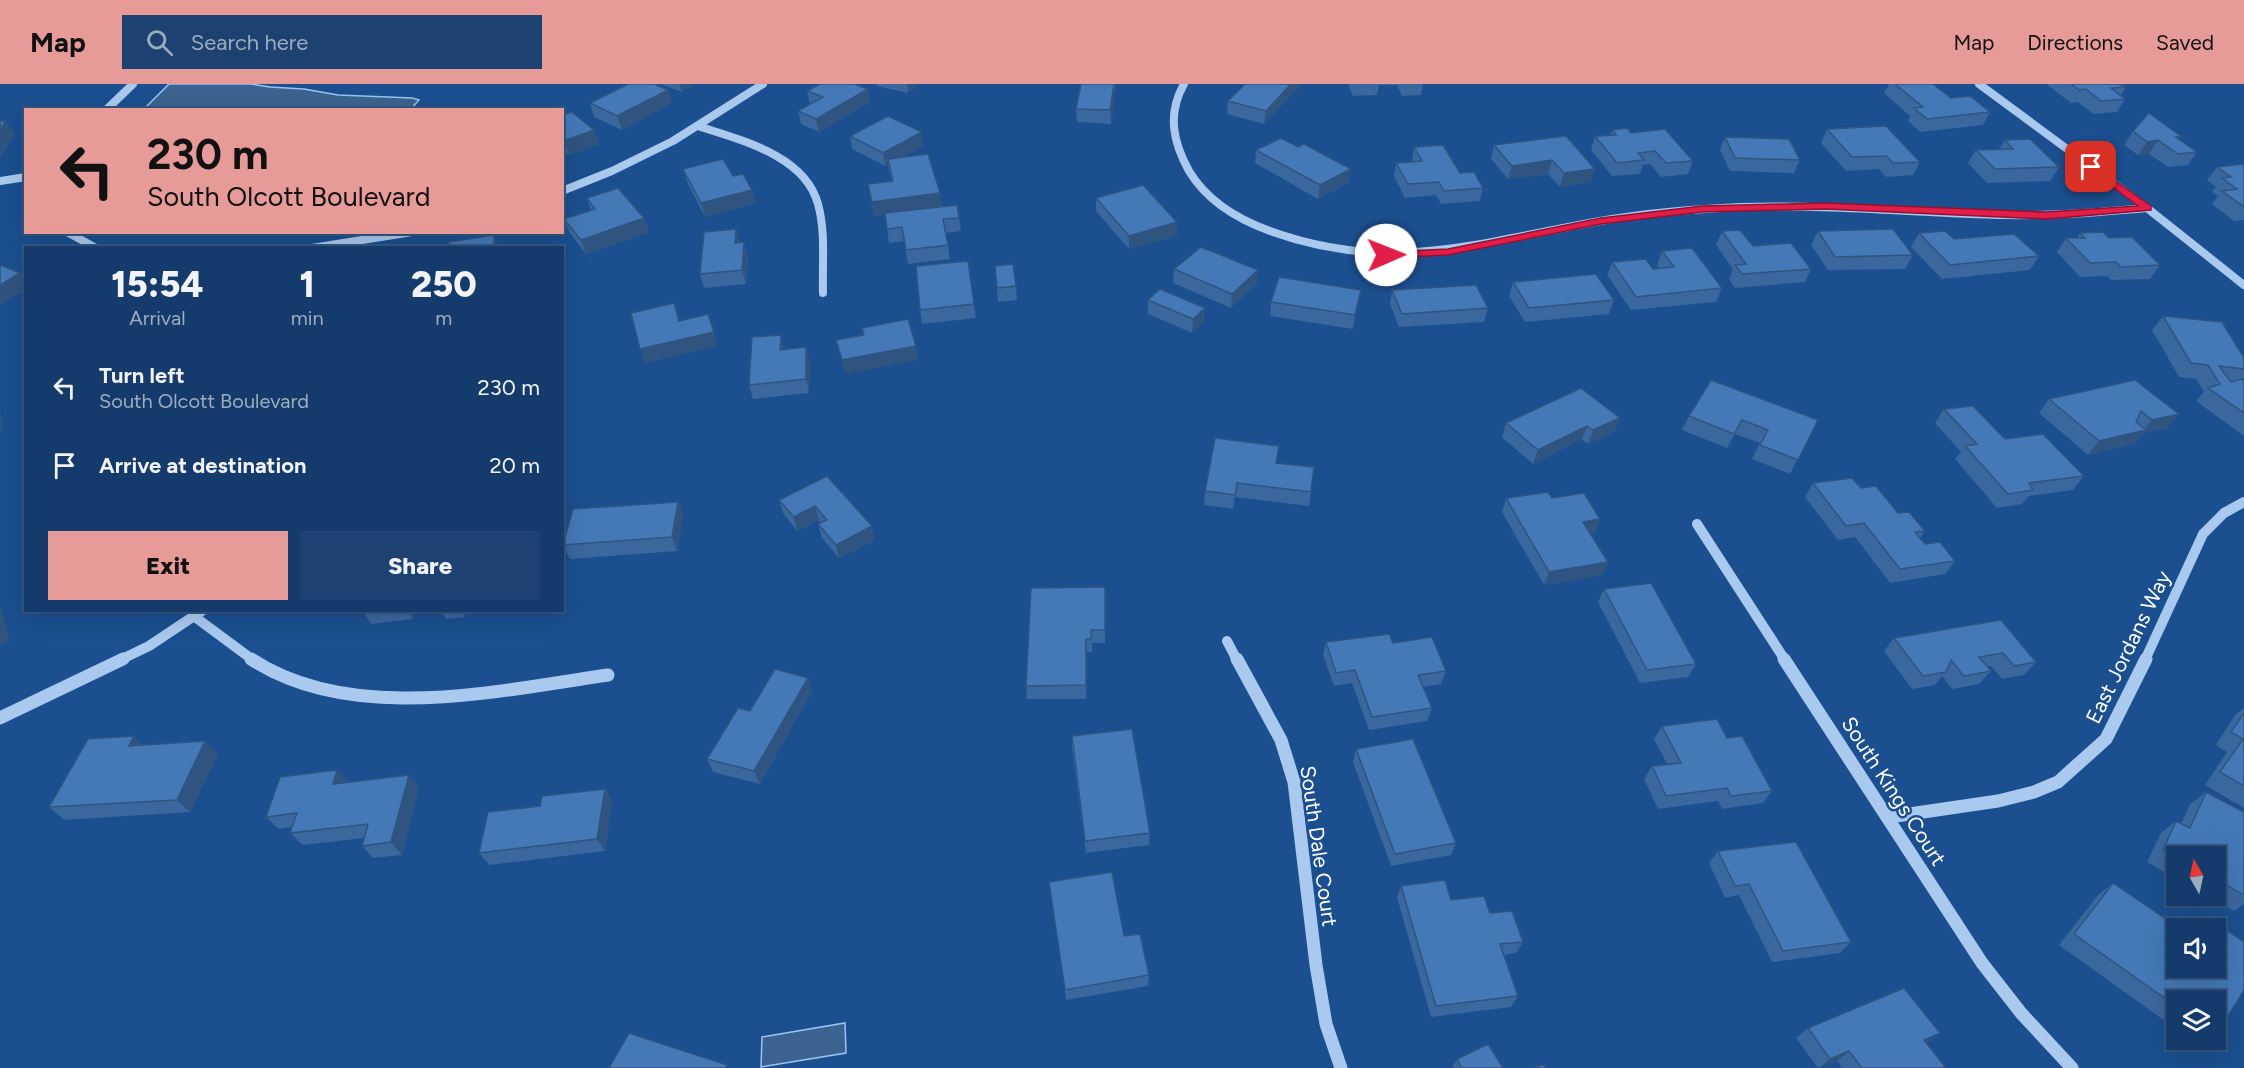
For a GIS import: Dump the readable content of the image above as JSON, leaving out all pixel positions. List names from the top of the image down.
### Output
{
  "streets": {
    "street": ["East Jordans Way", "South Kings Court", "South Dale Court"]
  },
  "crossings": [
    ["East Jordans Way", "South Kings Court"]
  ],
  "north": "top",
  "page": {
    "header": "Map",
    "search": "Search here",
    "nav": ["Map", "Directions", "Saved"],
    "turn": ["230 m", "South Olcott Boulevard"],
    "eta": [
      "15:54",
      "Arrival",
      "1",
      "min",
      "250",
      "m"
    ],
    "list": [
      {
        "name": "Turn left",
        "note": "South Olcott Boulevard",
        "value": "230 m"
      },
      {
        "name": "Arrive at destination",
        "value": "20 m"
      }
    ],
    "buttons": ["Exit", "Share"]
  }
}
